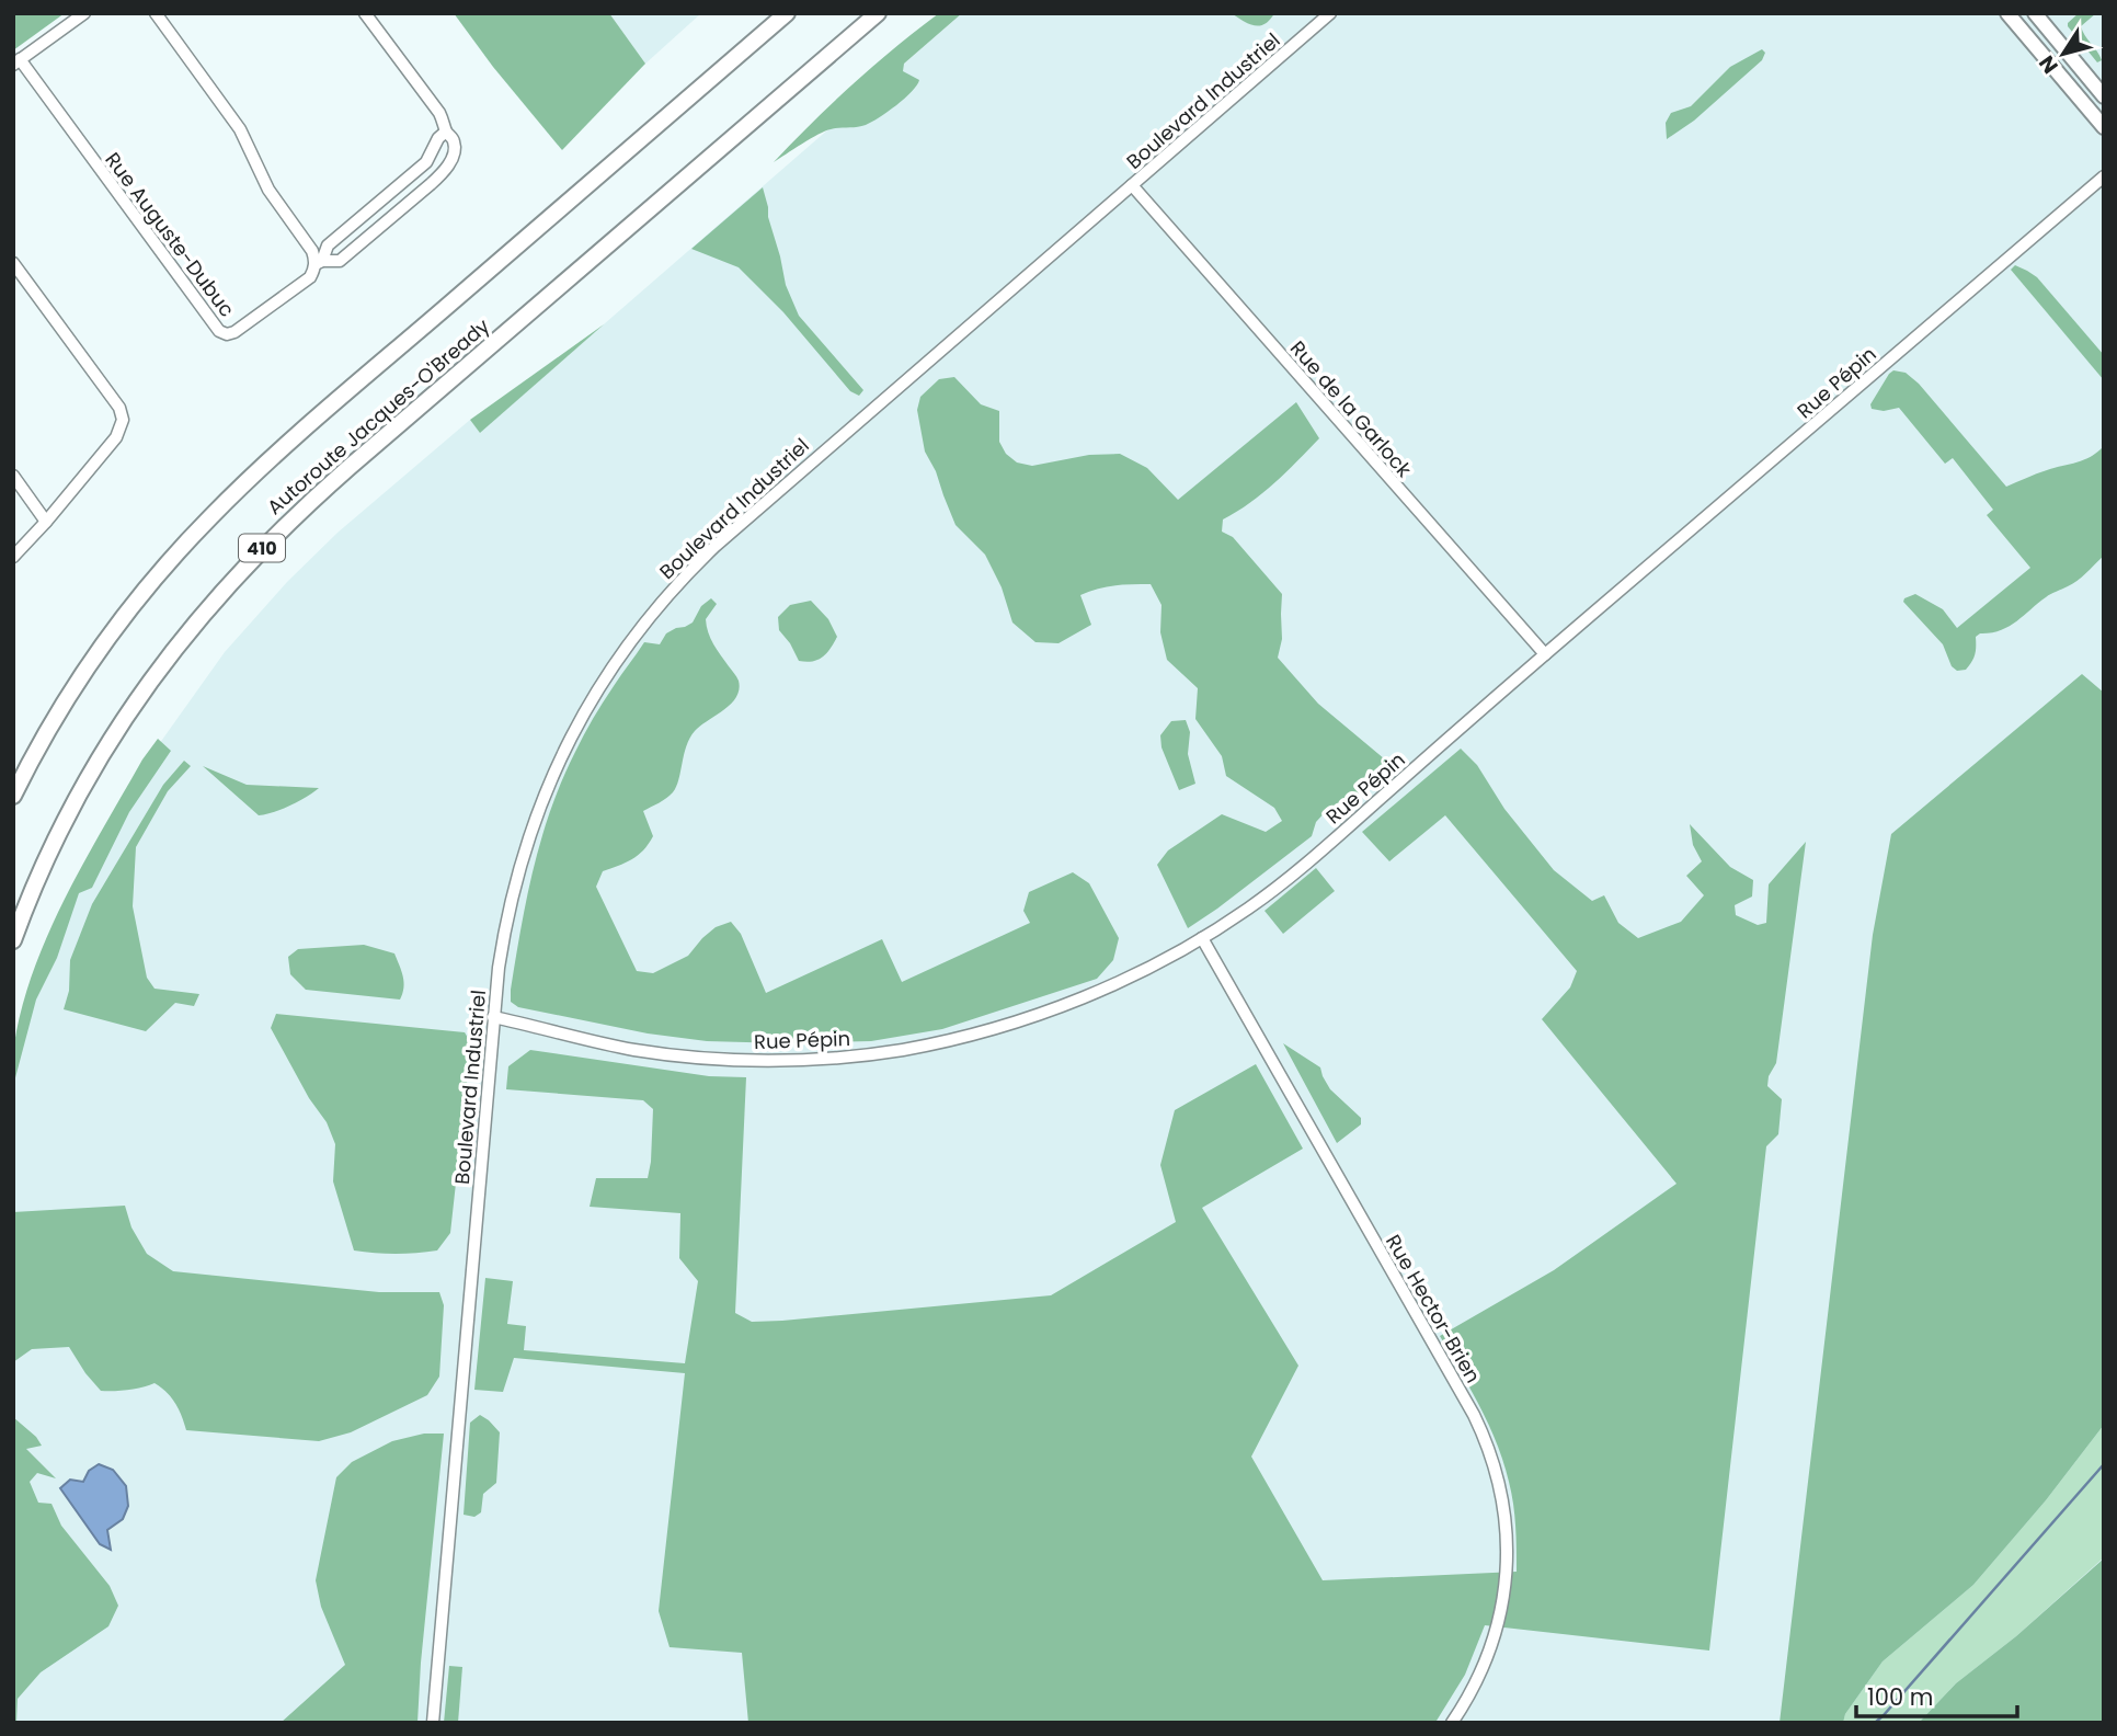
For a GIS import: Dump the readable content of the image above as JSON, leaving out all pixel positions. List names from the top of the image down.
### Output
{
  "streets": {
    "highway": ["Autoroute Jacques-O'Bready", "410"],
    "street": [
      "Boulevard Industriel",
      "Rue Auguste-Dubuc",
      "Rue Pépin",
      "Rue de la Garlock",
      "Rue Hector-Brien"
    ]
  },
  "crossings": [
    ["Boulevard Industriel", "Rue Pépin"],
    ["Boulevard Industriel", "Rue de la Garlock"],
    ["Rue Pépin", "Rue de la Garlock"],
    ["Rue Pépin", "Rue Hector-Brien"]
  ],
  "scale_bar": "100 m",
  "north": "bottom left"
}
